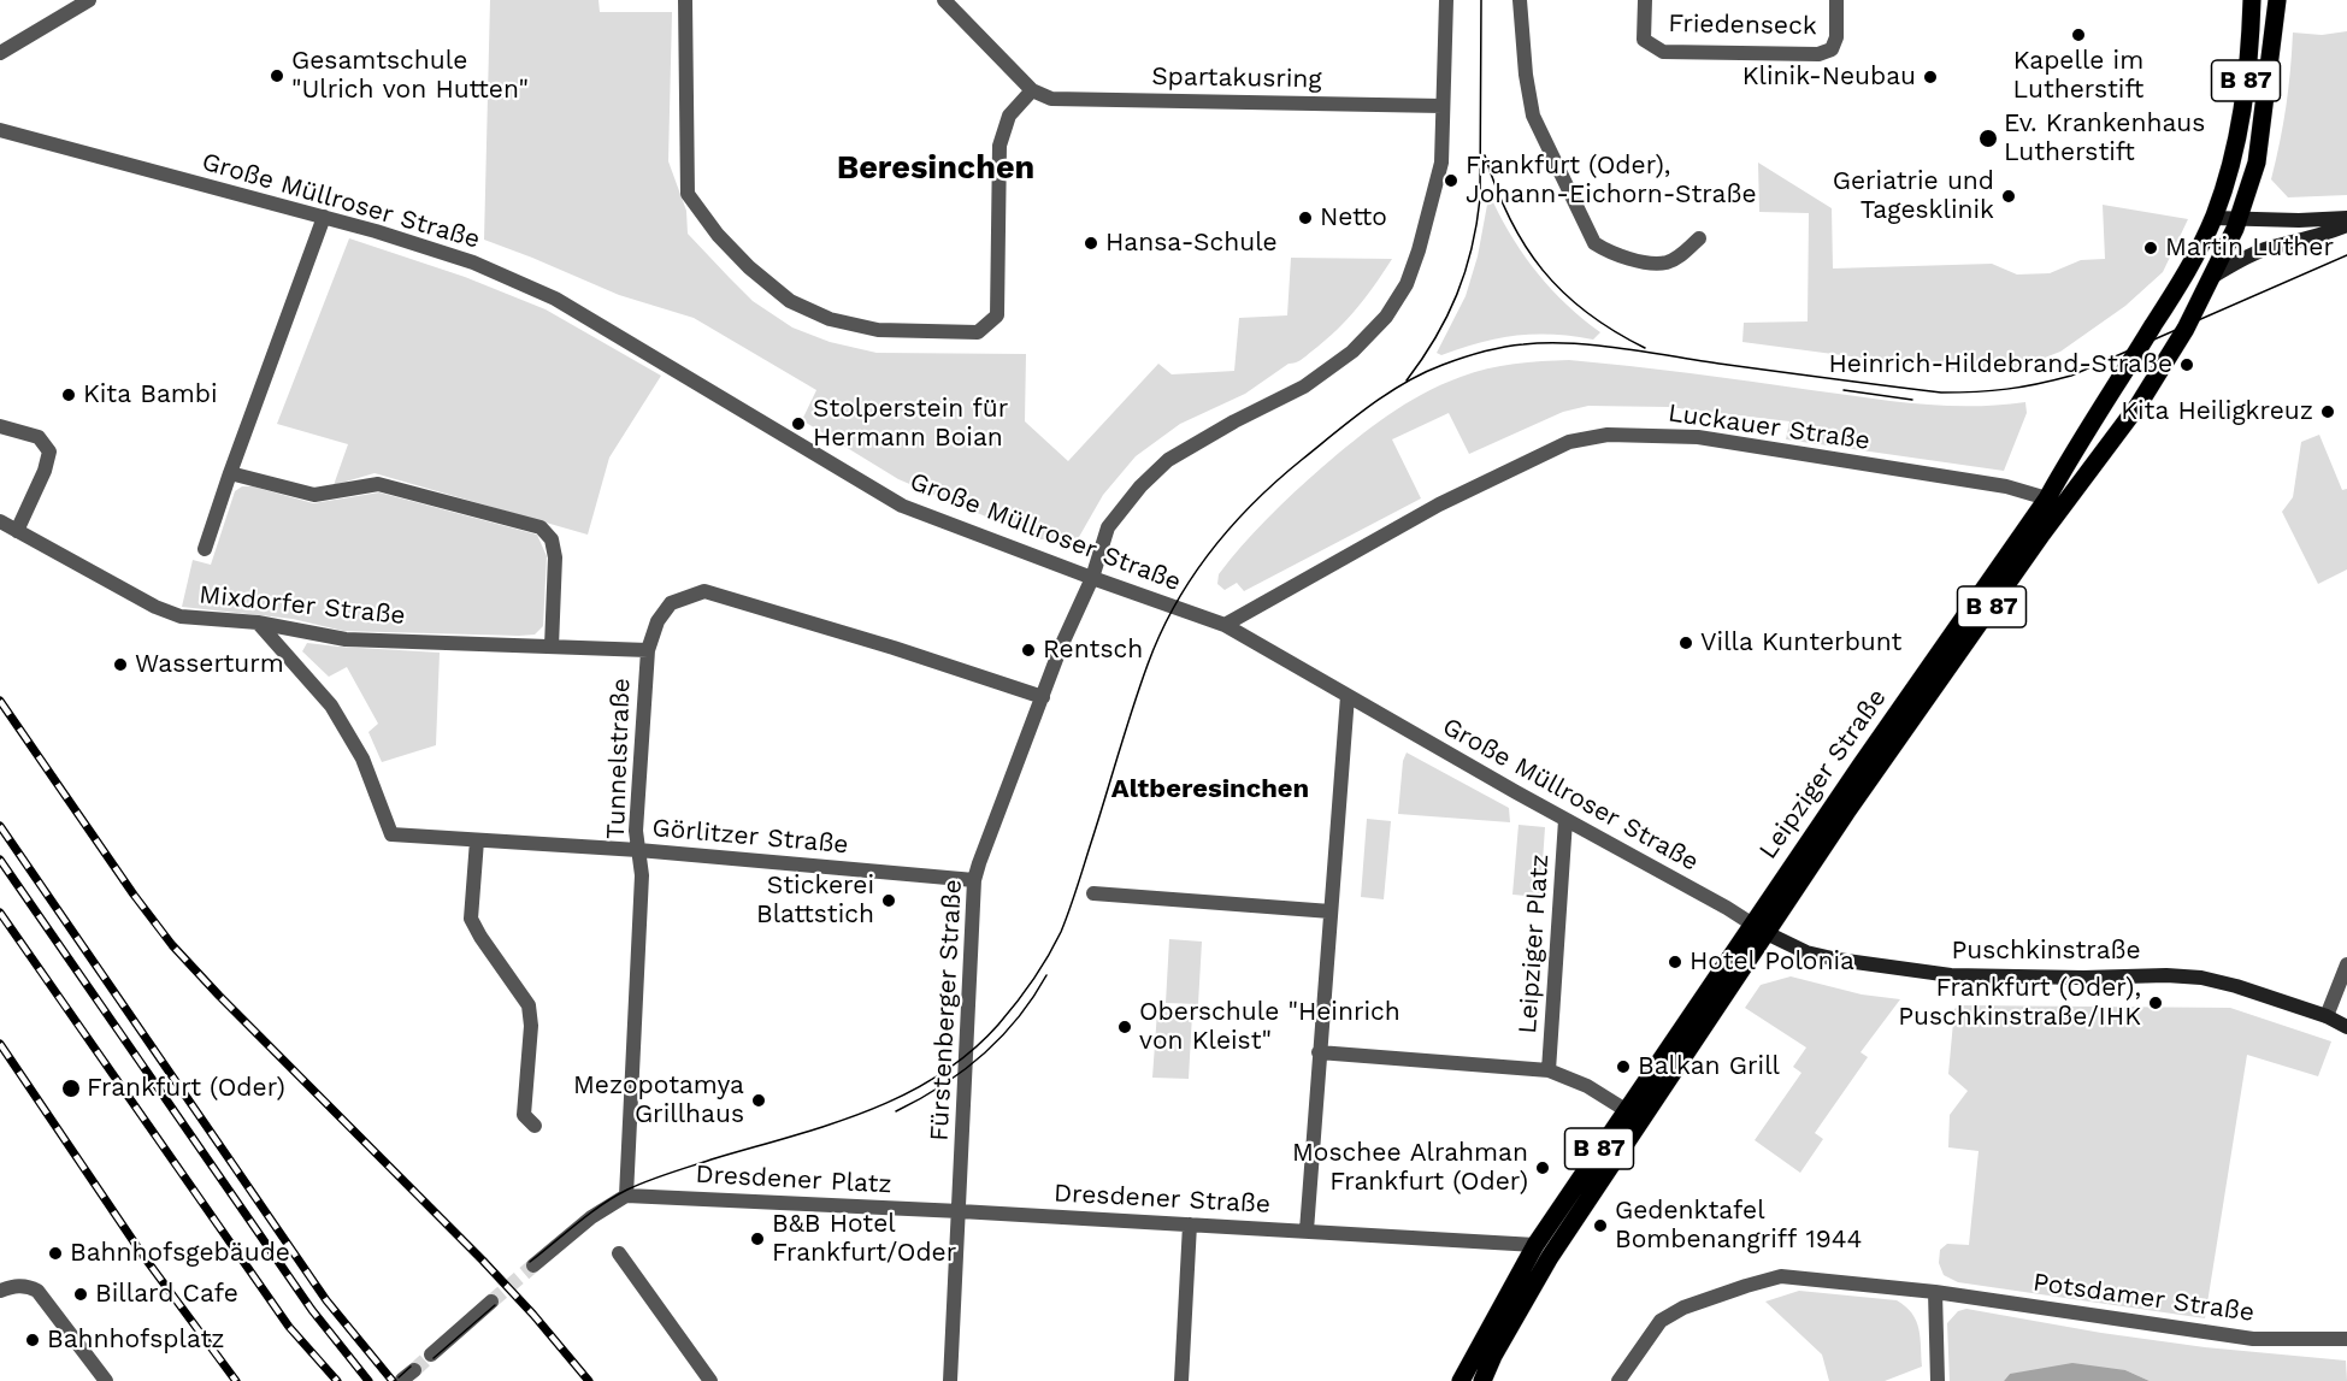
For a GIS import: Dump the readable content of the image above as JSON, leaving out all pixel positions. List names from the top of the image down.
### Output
{
  "streets": {
    "main road": ["B 87", "Leipziger Straße"],
    "street": [
      "Friedenseck",
      "Spartakusring",
      "Große Müllroser Straße",
      "Luckauer Straße",
      "Mixdorfer Straße",
      "Tunnelstraße",
      "Görlitzer Straße",
      "Leipziger Platz",
      "Puschkinstraße",
      "Fürstenberger Straße",
      "Dresdener Platz",
      "Dresdener Straße",
      "Potsdamer Straße"
    ]
  },
  "crossings": [
    ["Spartakusring", "Fürstenberger Straße"],
    ["B 87", "Leipziger Straße"],
    ["Große Müllroser Straße", "Luckauer Straße"],
    ["Große Müllroser Straße", "Leipziger Straße"],
    ["Große Müllroser Straße", "Leipziger Platz"],
    ["Große Müllroser Straße", "Puschkinstraße"],
    ["Große Müllroser Straße", "Fürstenberger Straße"],
    ["Luckauer Straße", "Leipziger Straße"],
    ["Mixdorfer Straße", "Tunnelstraße"],
    ["Mixdorfer Straße", "Görlitzer Straße"],
    ["Tunnelstraße", "Görlitzer Straße"],
    ["Tunnelstraße", "Fürstenberger Straße"],
    ["Tunnelstraße", "Dresdener Platz"],
    ["Leipziger Straße", "Leipziger Platz"],
    ["Leipziger Straße", "Puschkinstraße"],
    ["Leipziger Straße", "Dresdener Straße"],
    ["Görlitzer Straße", "Fürstenberger Straße"],
    ["Fürstenberger Straße", "Dresdener Platz"],
    ["Fürstenberger Straße", "Dresdener Straße"],
    ["Dresdener Platz", "Dresdener Straße"]
  ],
  "districts": ["Beresinchen", "Altberesinchen"],
  "places": [
    "Kapelle im Lutherstift",
    "Gesamtschule \"Ulrich von Hutten\"",
    "Klinik-Neubau",
    "Ev. Krankenhaus Lutherstift",
    "Frankfurt (Oder), Johann-Eichorn-Straße",
    "Geriatrie und Tagesklinik",
    "Netto",
    "Hansa-Schule",
    "Martin Luther",
    "Heinrich-Hildebrand-Straße",
    "Kita Bambi",
    "Kita Heiligkreuz",
    "Stolperstein für Hermann Boian",
    "Villa Kunterbunt",
    "Rentsch",
    "Wasserturm",
    "Stickerei Blattstich",
    "Hotel Polonia",
    "Frankfurt (Oder), Puschkinstraße/IHK",
    "Oberschule \"Heinrich von Kleist\"",
    "Balkan Grill",
    "Frankfurt (Oder)",
    "Mezopotamya Grillhaus",
    "Moschee Alrahman Frankfurt (Oder)",
    "Gedenktafel Bombenangriff 1944",
    "B&B Hotel Frankfurt/Oder",
    "Bahnhofsgebäude",
    "Billard Cafe",
    "Bahnhofsplatz"
  ]
}
